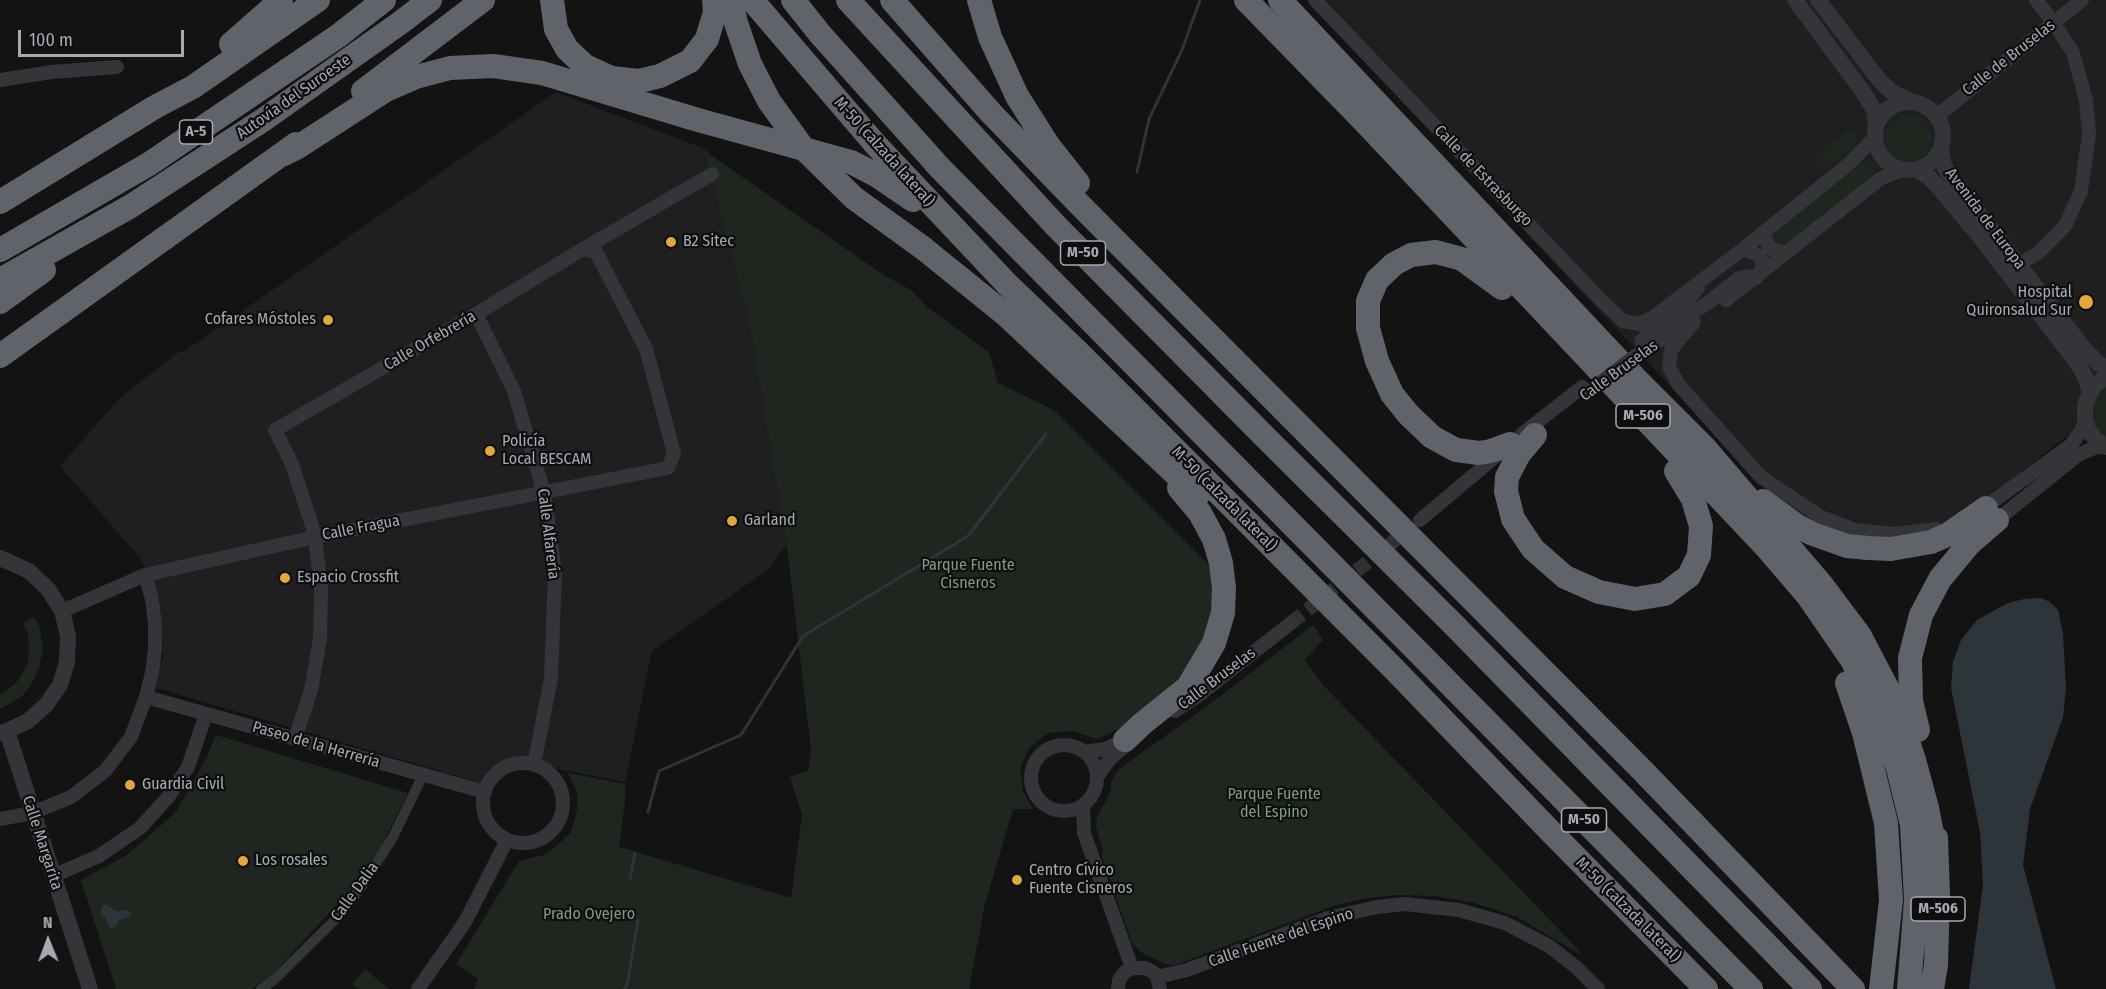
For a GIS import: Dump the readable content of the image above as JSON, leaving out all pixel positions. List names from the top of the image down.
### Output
{
  "streets": {
    "highway": [
      "Autovía del Suroeste",
      "A-5",
      "M-50 (calzada lateral)",
      "M-50",
      "M-506"
    ],
    "street": [
      "Calle de Bruselas",
      "Calle de Estrasburgo",
      "Avenida de Europa",
      "Calle Orfebrería",
      "Calle Bruselas",
      "Calle Fragua",
      "Calle Alfarería",
      "Paseo de la Herrería",
      "Calle Margarita",
      "Calle Dalia",
      "Calle Fuente del Espino"
    ]
  },
  "crossings": [
    ["Calle de Bruselas", "Avenida de Europa"],
    ["Calle de Bruselas", "Calle Bruselas"],
    ["M-50 (calzada lateral)", "M-50"],
    ["Calle de Estrasburgo", "Calle Bruselas"],
    ["Avenida de Europa", "Calle Bruselas"],
    ["Calle Orfebrería", "Calle Fragua"],
    ["Calle Orfebrería", "Calle Alfarería"],
    ["Calle Fragua", "Calle Alfarería"],
    ["Calle Alfarería", "Paseo de la Herrería"],
    ["Paseo de la Herrería", "Calle Dalia"]
  ],
  "parks": ["Parque Fuente Cisneros", "Parque Fuente del Espino", "Prado Ovejero"],
  "places": [
    "B2 Sitec",
    "Hospital Quironsalud Sur",
    "Cofares Móstoles",
    "Policía Local BESCAM",
    "Garland",
    "Espacio Crossfit",
    "Guardia Civil",
    "Los rosales",
    "Centro Cívico Fuente Cisneros"
  ],
  "scale_bar": "100 m",
  "north": "top"
}
